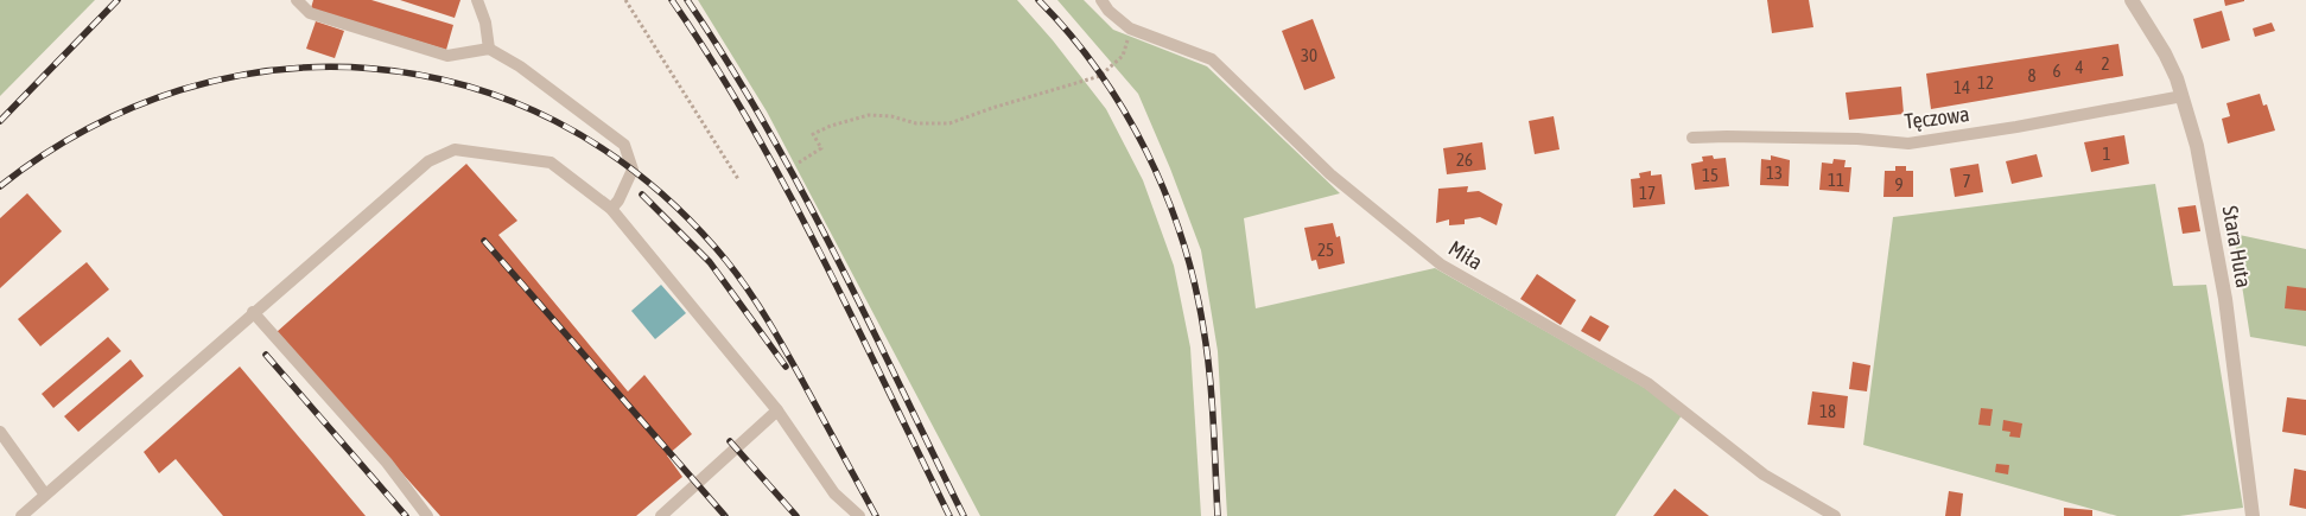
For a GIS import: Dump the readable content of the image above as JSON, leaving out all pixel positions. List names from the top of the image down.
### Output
{
  "streets": {
    "street": ["Stara Huta"],
    "lane": ["Tęczowa", "Miła"]
  },
  "crossings": [
    ["Tęczowa", "Stara Huta"]
  ],
  "house_numbers": [
    "30",
    "2",
    "4",
    "6",
    "8",
    "12",
    "14",
    "1",
    "26",
    "13",
    "15",
    "11",
    "7",
    "9",
    "17",
    "25",
    "18"
  ]
}
